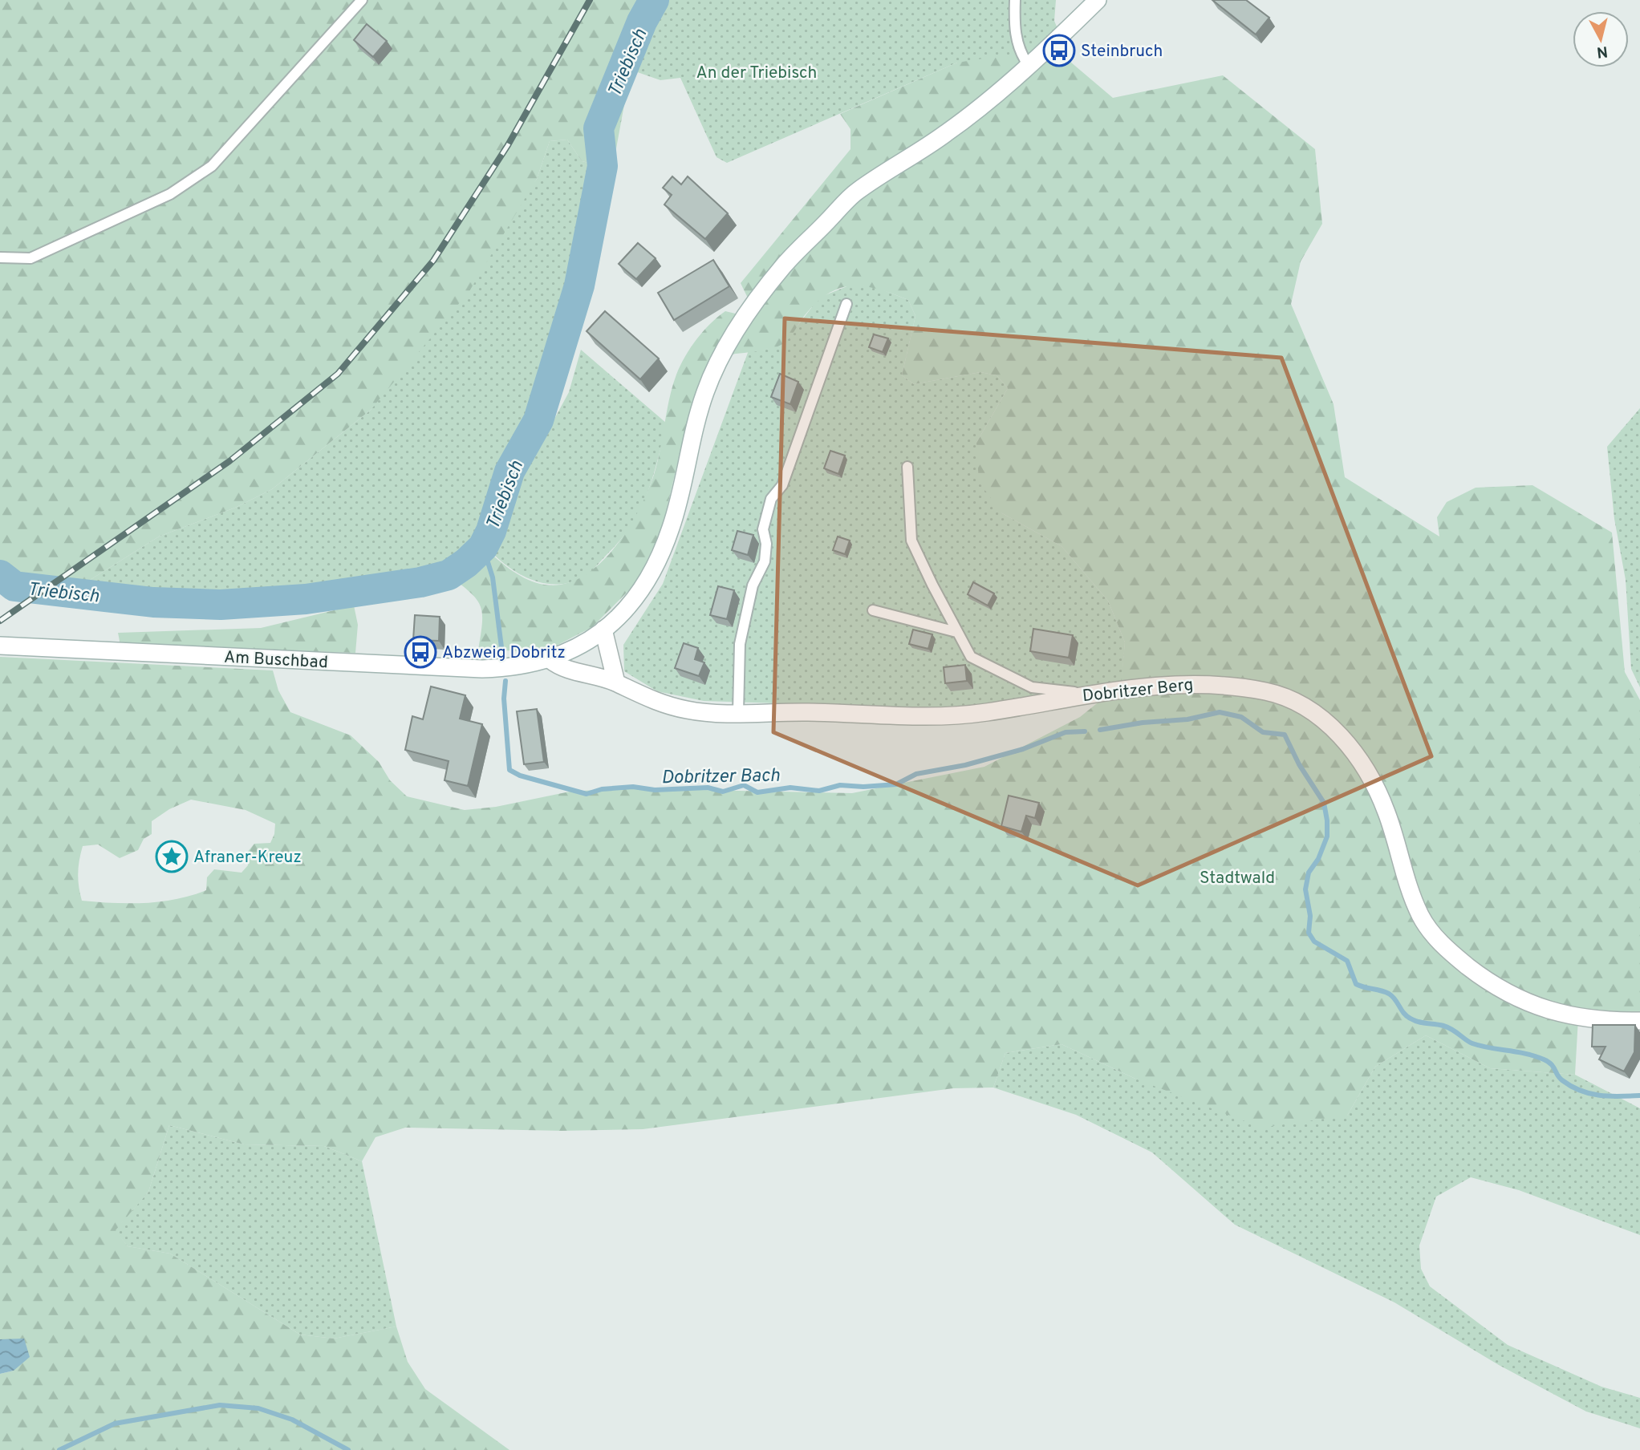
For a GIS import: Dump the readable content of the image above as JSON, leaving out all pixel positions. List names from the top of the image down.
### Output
{
  "streets": {
    "main road": ["Am Buschbad", "Dobritzer Berg"]
  },
  "crossings": [
    ["Am Buschbad", "Dobritzer Berg"]
  ],
  "water": ["Triebisch", "Dobritzer Bach"],
  "parks": ["An der Triebisch", "Stadtwald"],
  "places": {
    "bus stop": ["Steinbruch", "Abzweig Dobritz"],
    "place": ["Afraner-Kreuz"]
  },
  "north": "bottom"
}
